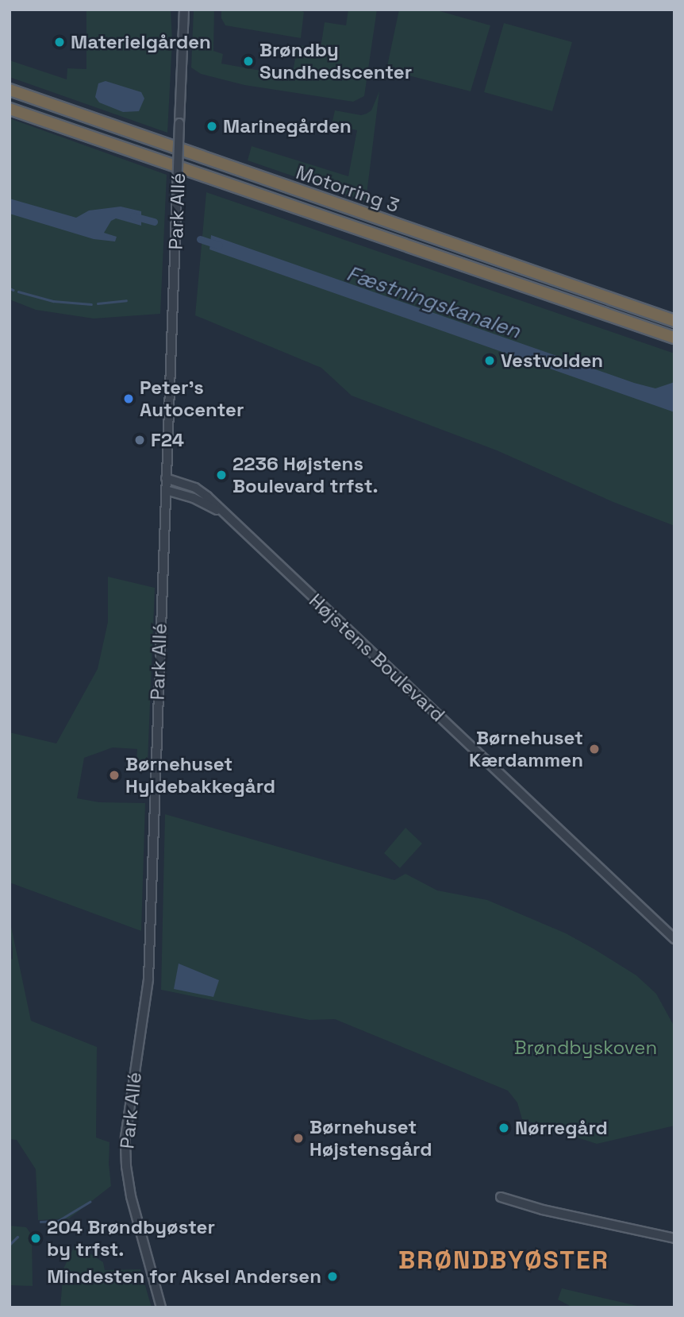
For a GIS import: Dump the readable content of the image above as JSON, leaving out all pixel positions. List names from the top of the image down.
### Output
{
  "streets": {
    "highway": ["Motorring 3"],
    "street": ["Park Allé", "Højstens Boulevard"]
  },
  "crossings": [
    ["Park Allé", "Højstens Boulevard"]
  ],
  "districts": ["BRØNDBYØSTER"],
  "water": ["Fæstningskanalen"],
  "parks": ["Brøndbyskoven"],
  "places": [
    "Materielgården",
    "Brøndby Sundhedscenter",
    "Marinegården",
    "Vestvolden",
    "Peter's Autocenter",
    "F24",
    "2236 Højstens Boulevard trfst.",
    "Børnehuset Kærdammen",
    "Børnehuset Hyldebakkegård",
    "Nørregård",
    "Børnehuset Højstensgård",
    "204 Brøndbyøster by trfst.",
    "Mindesten for Aksel Andersen"
  ]
}
